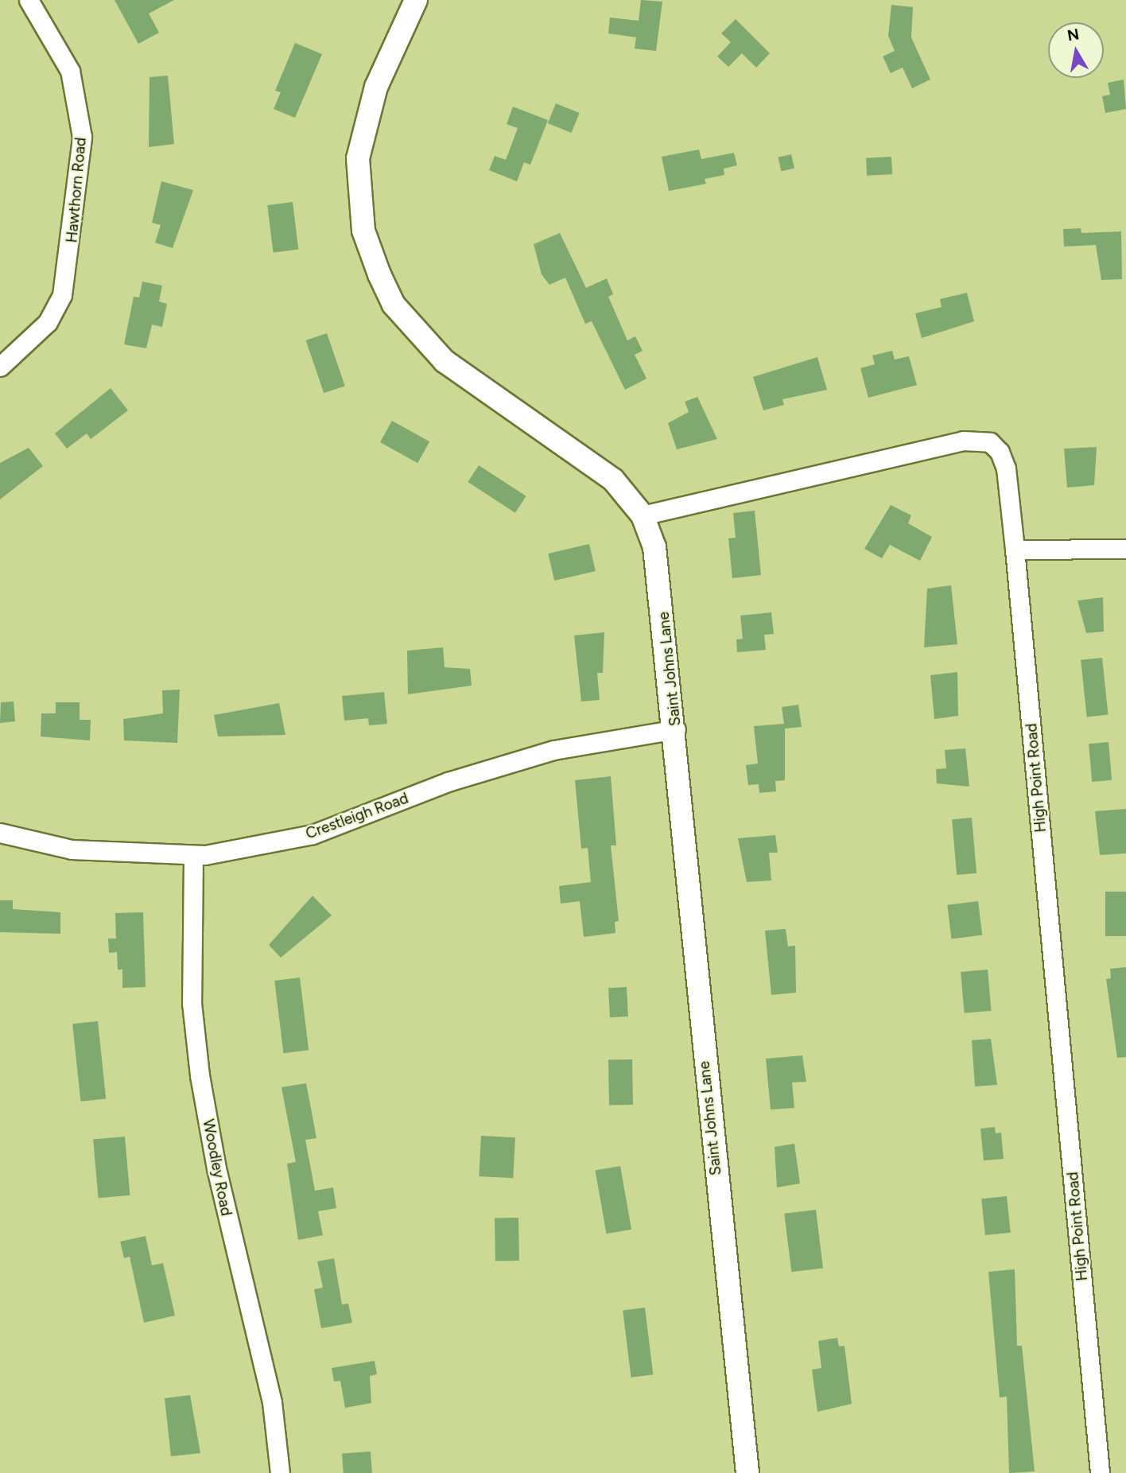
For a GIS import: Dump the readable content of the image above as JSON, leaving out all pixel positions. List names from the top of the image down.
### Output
{
  "streets": {
    "street": [
      "Hawthorn Road",
      "Saint Johns Lane",
      "High Point Road",
      "Crestleigh Road",
      "Woodley Road"
    ]
  },
  "crossings": [
    ["Saint Johns Lane", "High Point Road"],
    ["Saint Johns Lane", "Crestleigh Road"],
    ["Crestleigh Road", "Woodley Road"]
  ],
  "north": "top"
}
